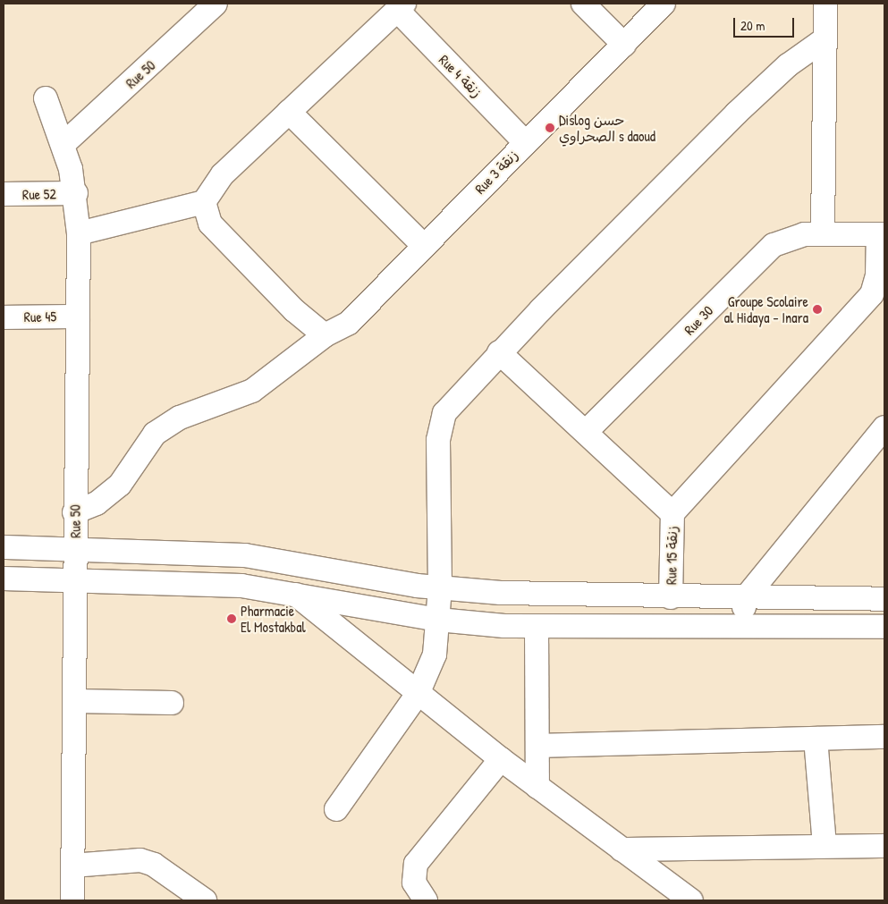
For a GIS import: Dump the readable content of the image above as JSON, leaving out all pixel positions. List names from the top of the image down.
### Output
{
  "streets": {
    "street": [
      "Rue 50",
      "Rue 4 زنقة",
      "Rue 3 زنقة",
      "Rue 52",
      "Rue 45",
      "Rue 30",
      "Rue 15 زنقة"
    ]
  },
  "crossings": [
    ["Rue 50", "Rue 3 زنقة"],
    ["Rue 50", "Rue 52"],
    ["Rue 50", "Rue 45"],
    ["Rue 4 زنقة", "Rue 3 زنقة"]
  ],
  "places": ["Dislog حسن الصحراوي s daoud", "Groupe Scolaire al Hidaya - Inara", "Pharmacie El Mostakbal"],
  "scale_bar": "20 m"
}
